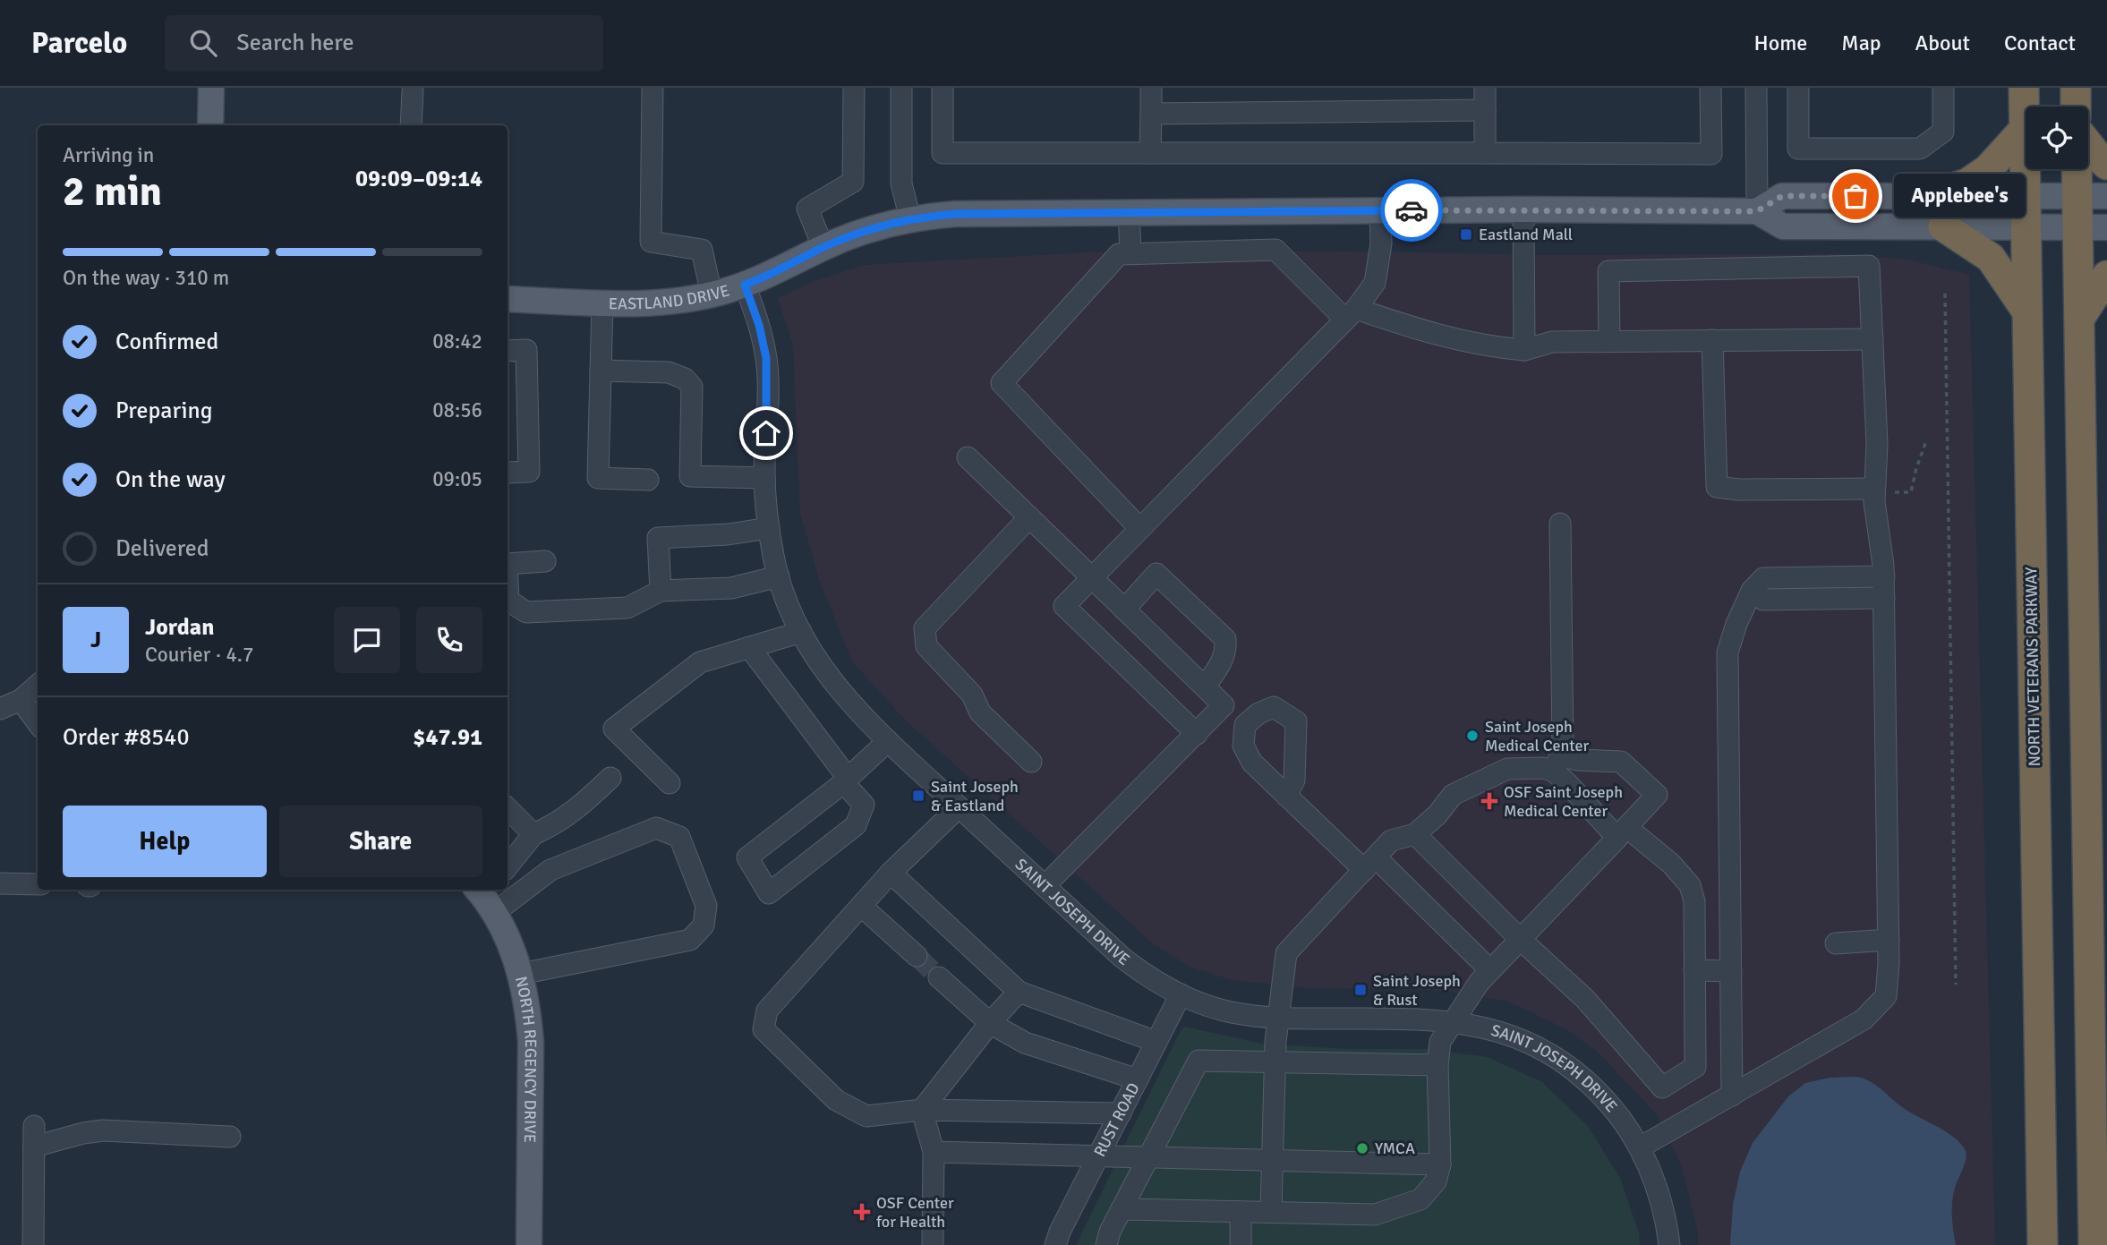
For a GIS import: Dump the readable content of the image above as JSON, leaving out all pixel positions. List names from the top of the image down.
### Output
{
  "streets": {
    "highway": ["NORTH VETERANS PARKWAY"],
    "main road": ["EASTLAND DRIVE", "NORTH REGENCY DRIVE"],
    "street": ["SAINT JOSEPH DRIVE", "RUST ROAD"]
  },
  "crossings": [
    ["EASTLAND DRIVE", "NORTH VETERANS PARKWAY"],
    ["EASTLAND DRIVE", "SAINT JOSEPH DRIVE"],
    ["SAINT JOSEPH DRIVE", "RUST ROAD"]
  ],
  "places": {
    "other": ["Applebee's", "Saint Joseph Medical Center", "YMCA"],
    "transit": ["Eastland Mall", "Saint Joseph & Eastland", "Saint Joseph & Rust"],
    "health": ["OSF Saint Joseph Medical Center", "OSF Center for Health"]
  },
  "page": {
    "header": "Parcelo",
    "search": "Search here",
    "nav": [
      "Home",
      "Map",
      "About",
      "Contact"
    ],
    "heading": ["2 min", "Arriving in", "09:09–09:14"],
    "panel": [
      "Jordan",
      "Courier · 4.7",
      "Order #8540",
      "$47.91"
    ],
    "bubble": "Applebee's",
    "bar": "On the way · 310 m",
    "list": [
      ["Confirmed", "08:42"],
      ["Preparing", "08:56"],
      ["On the way", "09:05"],
      "Delivered"
    ],
    "round": "J",
    "buttons": ["Help", "Share"]
  }
}
